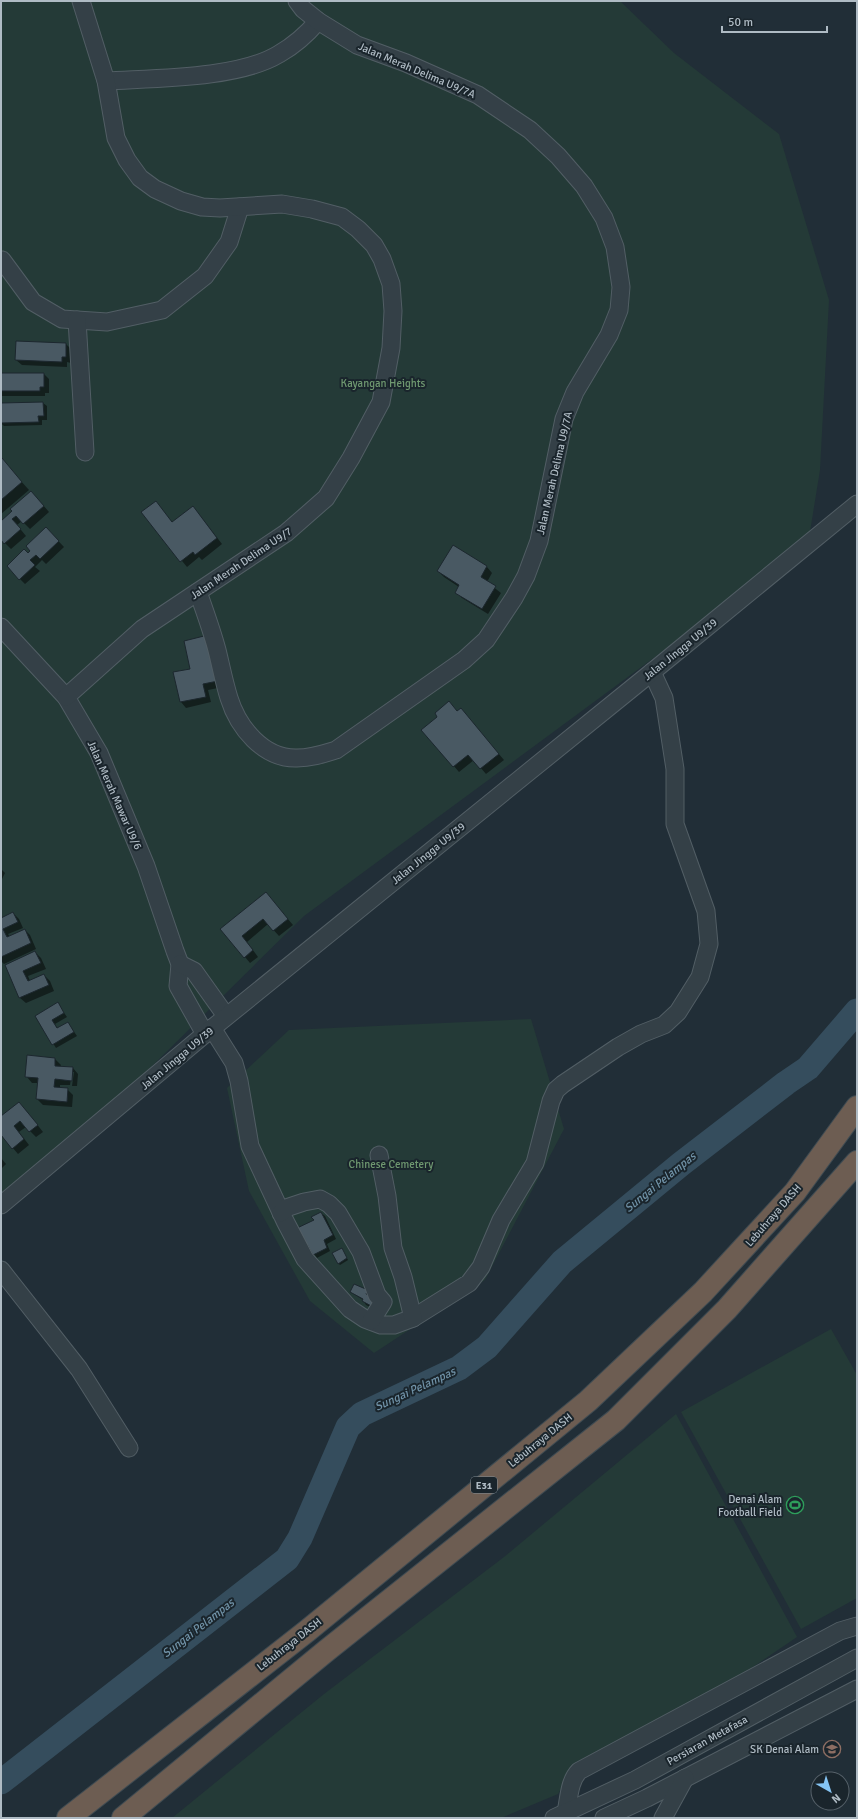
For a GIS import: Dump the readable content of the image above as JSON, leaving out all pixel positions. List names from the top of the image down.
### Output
{
  "streets": {
    "highway": ["Lebuhraya DASH", "E31"],
    "street": [
      "Jalan Merah Delima U9/7A",
      "Jalan Merah Delima U9/7",
      "Jalan Jingga U9/39",
      "Jalan Merah Mawar U9/6",
      "Persiaran Metafasa"
    ]
  },
  "crossings": [
    ["Jalan Merah Delima U9/7A", "Jalan Merah Delima U9/7"],
    ["Jalan Merah Delima U9/7", "Jalan Merah Mawar U9/6"]
  ],
  "water": ["Sungai Pelampas"],
  "parks": ["Kayangan Heights", "Chinese Cemetery"],
  "places": {
    "sports": ["Denai Alam Football Field"],
    "school or university": ["SK Denai Alam"]
  },
  "scale_bar": "50 m",
  "north": "bottom right"
}
